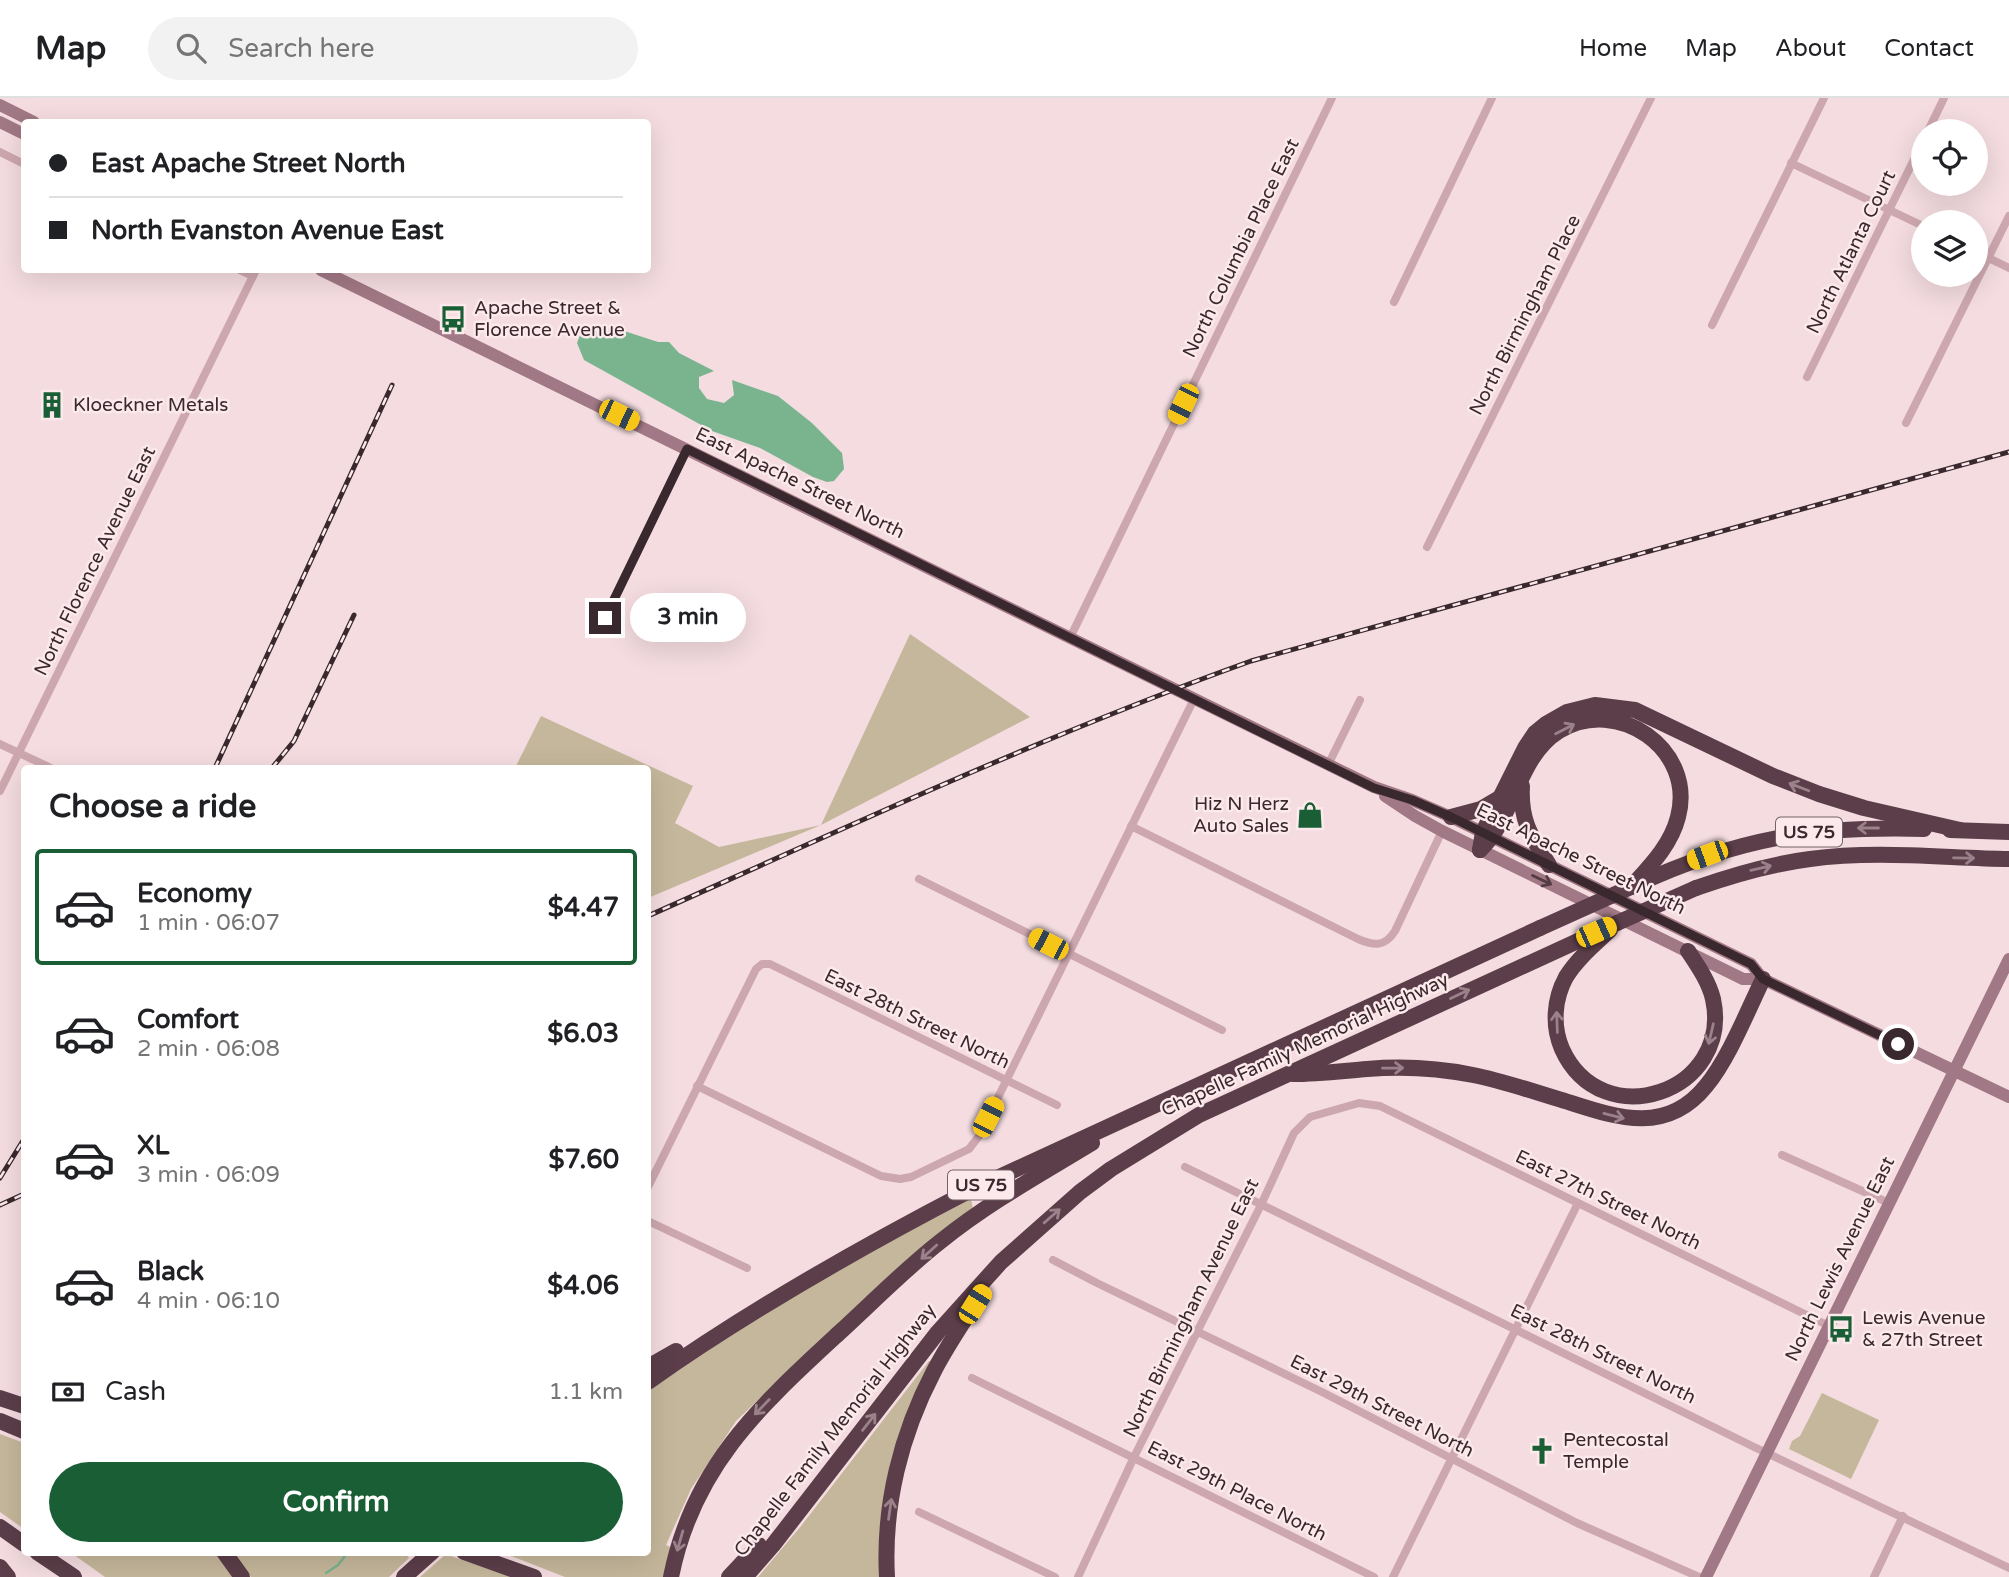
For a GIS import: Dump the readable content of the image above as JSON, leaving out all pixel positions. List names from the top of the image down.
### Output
{
  "streets": {
    "highway": ["US 75", "Chapelle Family Memorial Highway"],
    "main road": ["East Apache Street North", "North Lewis Avenue East"],
    "street": [
      "North Columbia Place East",
      "North Atlanta Court",
      "North Birmingham Place",
      "North Florence Avenue East",
      "East 28th Street North",
      "East 27th Street North",
      "North Birmingham Avenue East",
      "East 29th Street North",
      "East 29th Place North"
    ]
  },
  "crossings": [
    ["North Columbia Place East", "East Apache Street North"],
    ["East Apache Street North", "North Lewis Avenue East"],
    ["East 28th Street North", "North Lewis Avenue East"],
    ["East 28th Street North", "North Birmingham Avenue East"],
    ["East 27th Street North", "North Lewis Avenue East"],
    ["East 27th Street North", "North Birmingham Avenue East"],
    ["North Birmingham Avenue East", "East 29th Street North"],
    ["North Birmingham Avenue East", "East 29th Place North"]
  ],
  "places": {
    "bus stop": ["Apache Street & Florence Avenue", "Lewis Avenue & 27th Street"],
    "building": ["Kloeckner Metals"],
    "shop": ["Hiz N Herz Auto Sales"],
    "church": ["Pentecostal Temple"]
  },
  "page": {
    "header": "Map",
    "search": "Search here",
    "nav": [
      "Home",
      "Map",
      "About",
      "Contact"
    ],
    "banner": ["East Apache Street North", "North Evanston Avenue East"],
    "bubble": "3 min",
    "heading": "Choose a ride",
    "list": [
      {
        "name": "Economy",
        "note": "1 min · 06:07",
        "value": "$4.47"
      },
      {
        "name": "Comfort",
        "note": "2 min · 06:08",
        "value": "$6.03"
      },
      {
        "name": "XL",
        "note": "3 min · 06:09",
        "value": "$7.60"
      },
      {
        "name": "Black",
        "note": "4 min · 06:10",
        "value": "$4.06"
      }
    ],
    "pay": ["Cash", "1.1 km"],
    "buttons": "Confirm"
  }
}
